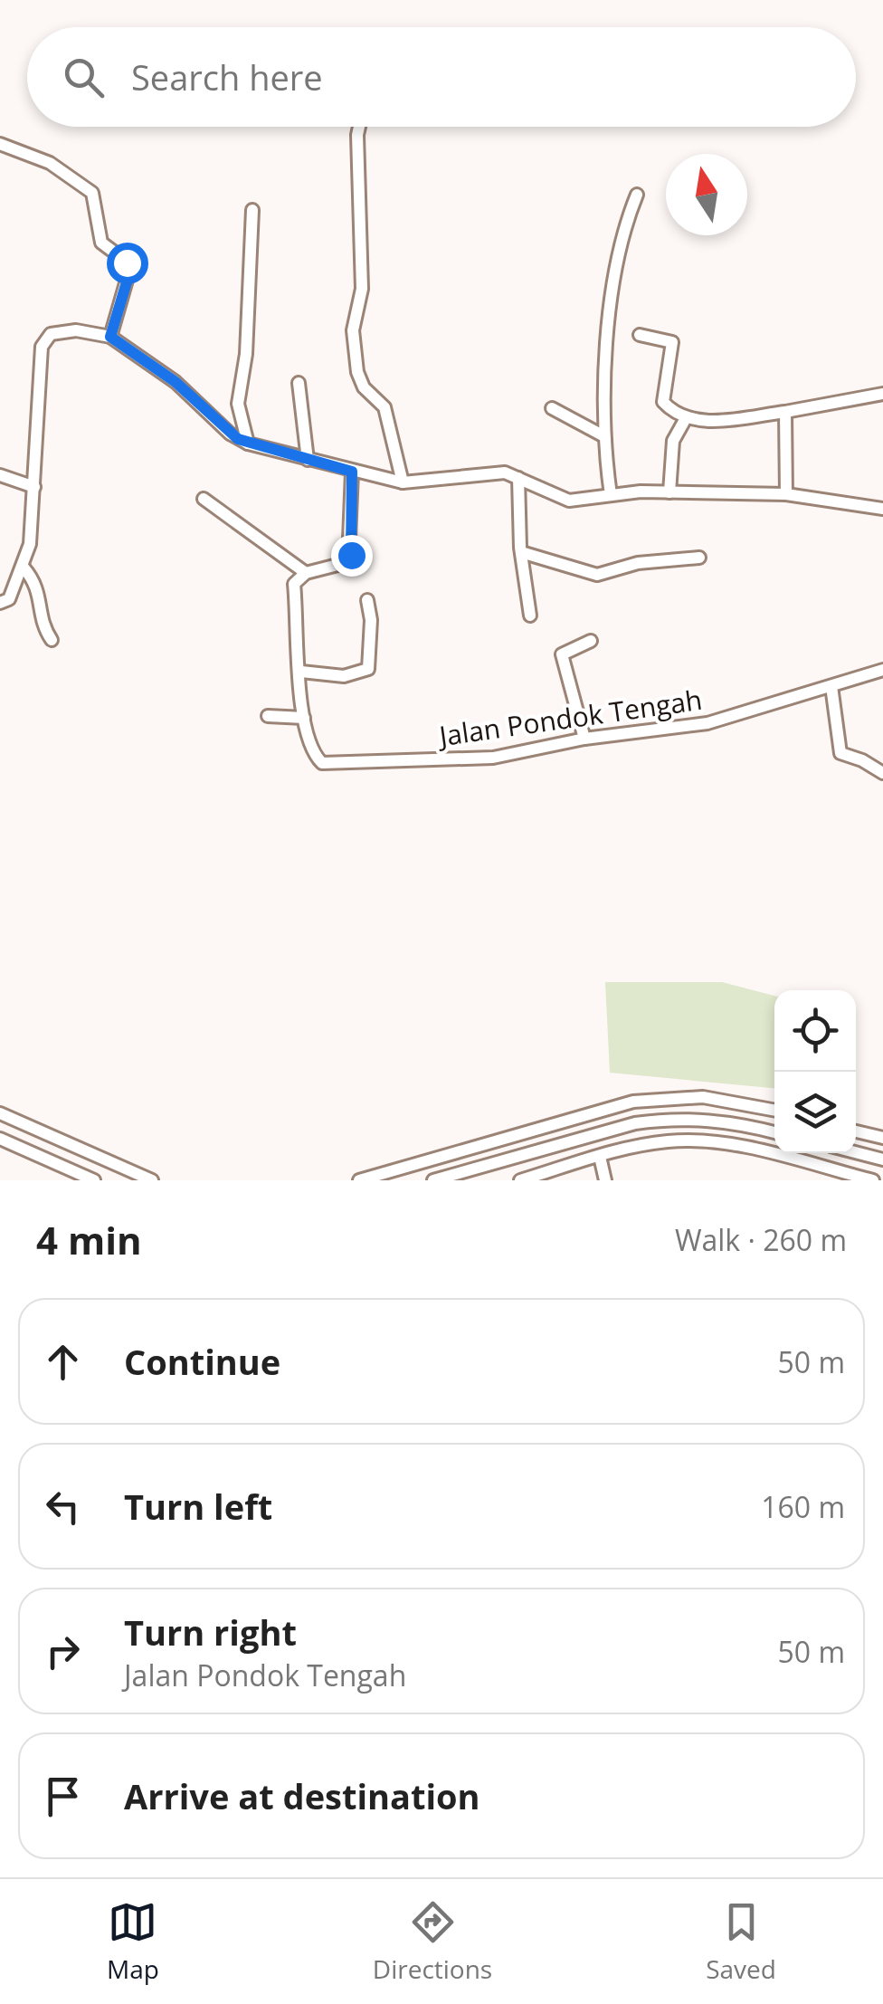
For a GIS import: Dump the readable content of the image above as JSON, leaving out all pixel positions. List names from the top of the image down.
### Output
{
  "streets": {
    "street": ["Jalan Pondok Tengah"]
  },
  "north": "top",
  "page": {
    "search": "Search here",
    "heading": ["4 min", "Walk · 260 m"],
    "list": [
      ["Continue", "50 m"],
      ["Turn left", "160 m"],
      ["Turn right", "Jalan Pondok Tengah", "50 m"],
      "Arrive at destination"
    ],
    "nav": ["Map", "Directions", "Saved"]
  }
}
